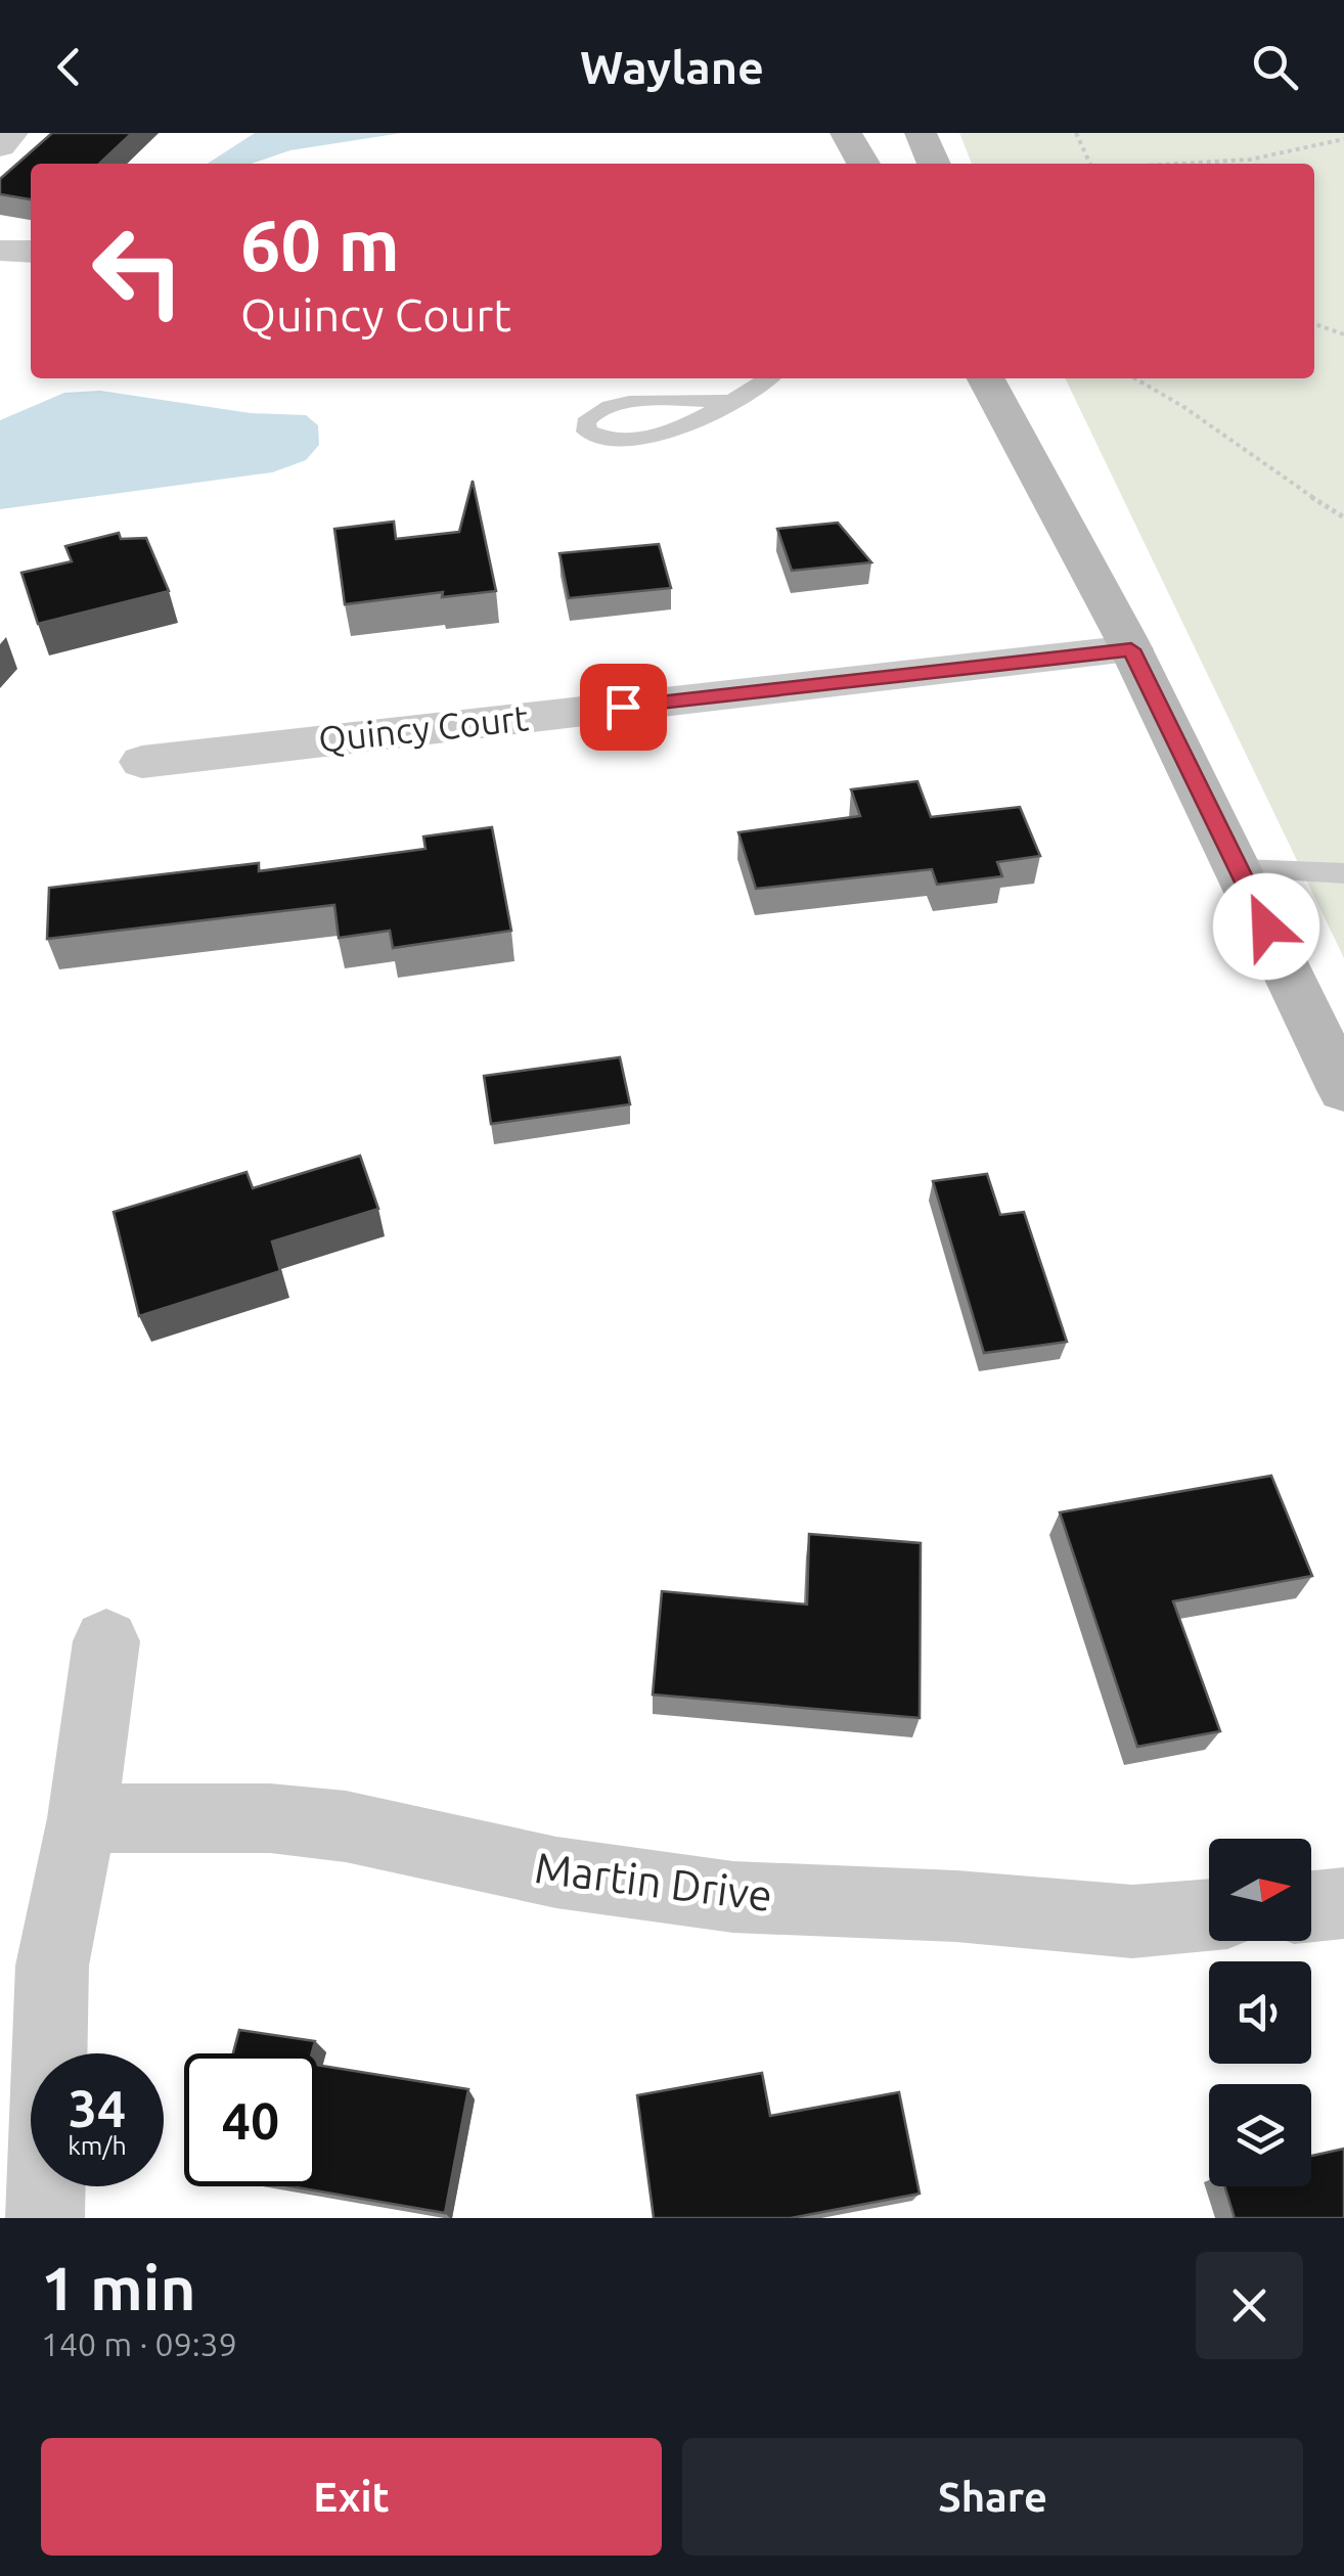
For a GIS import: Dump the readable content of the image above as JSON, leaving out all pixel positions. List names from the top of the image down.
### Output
{
  "streets": {
    "street": ["Quincy Court", "Martin Drive"]
  },
  "north": "right",
  "page": {
    "header": "Waylane",
    "turn": ["60 m", "Quincy Court"],
    "speed": "34 km/h",
    "limit": "40",
    "heading": ["1 min", "140 m · 09:39"],
    "buttons": ["Exit", "Share"]
  }
}
